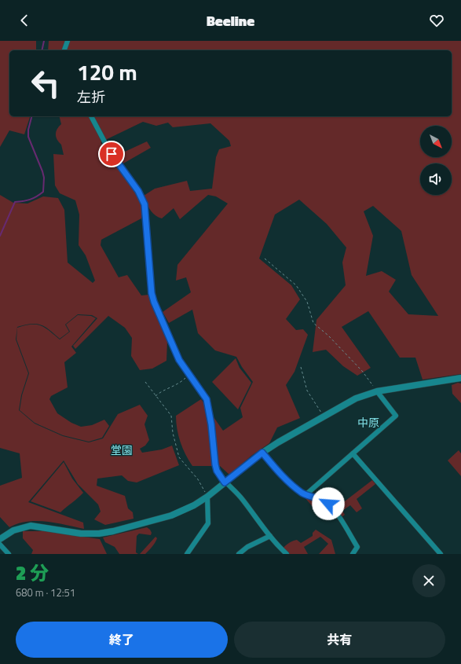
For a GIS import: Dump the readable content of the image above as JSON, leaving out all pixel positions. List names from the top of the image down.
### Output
{
  "districts": ["中原", "堂園"],
  "north": "bottom right",
  "page": {
    "header": "Beeline",
    "turn": ["120 m", "左折"],
    "heading": ["2 分", "680 m · 12:51"],
    "buttons": ["終了", "共有"]
  }
}
